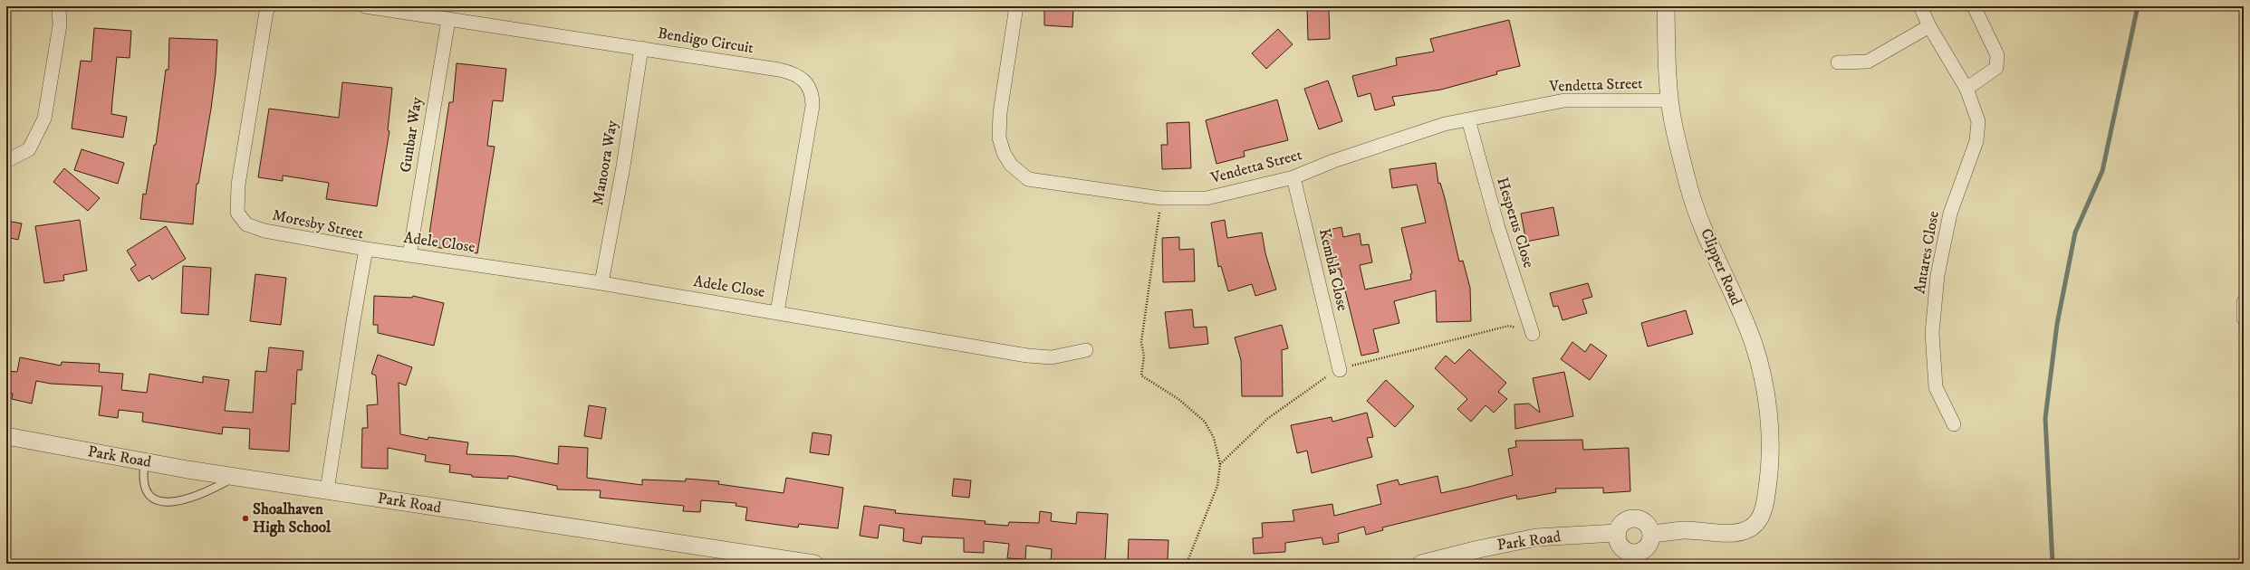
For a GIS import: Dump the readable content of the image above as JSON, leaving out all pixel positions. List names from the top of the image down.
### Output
{
  "streets": {
    "street": [
      "Bendigo Circuit",
      "Vendetta Street",
      "Gunbar Way",
      "Manoora Way",
      "Hesperus Close",
      "Moresby Street",
      "Adele Close",
      "Antares Close",
      "Clipper Road",
      "Kembla Close",
      "Park Road"
    ]
  },
  "crossings": [
    ["Bendigo Circuit", "Gunbar Way"],
    ["Bendigo Circuit", "Manoora Way"],
    ["Bendigo Circuit", "Adele Close"],
    ["Vendetta Street", "Hesperus Close"],
    ["Vendetta Street", "Clipper Road"],
    ["Vendetta Street", "Kembla Close"],
    ["Gunbar Way", "Adele Close"],
    ["Manoora Way", "Adele Close"],
    ["Moresby Street", "Adele Close"],
    ["Moresby Street", "Park Road"],
    ["Clipper Road", "Park Road"]
  ],
  "places": ["Shoalhaven High School"]
}
